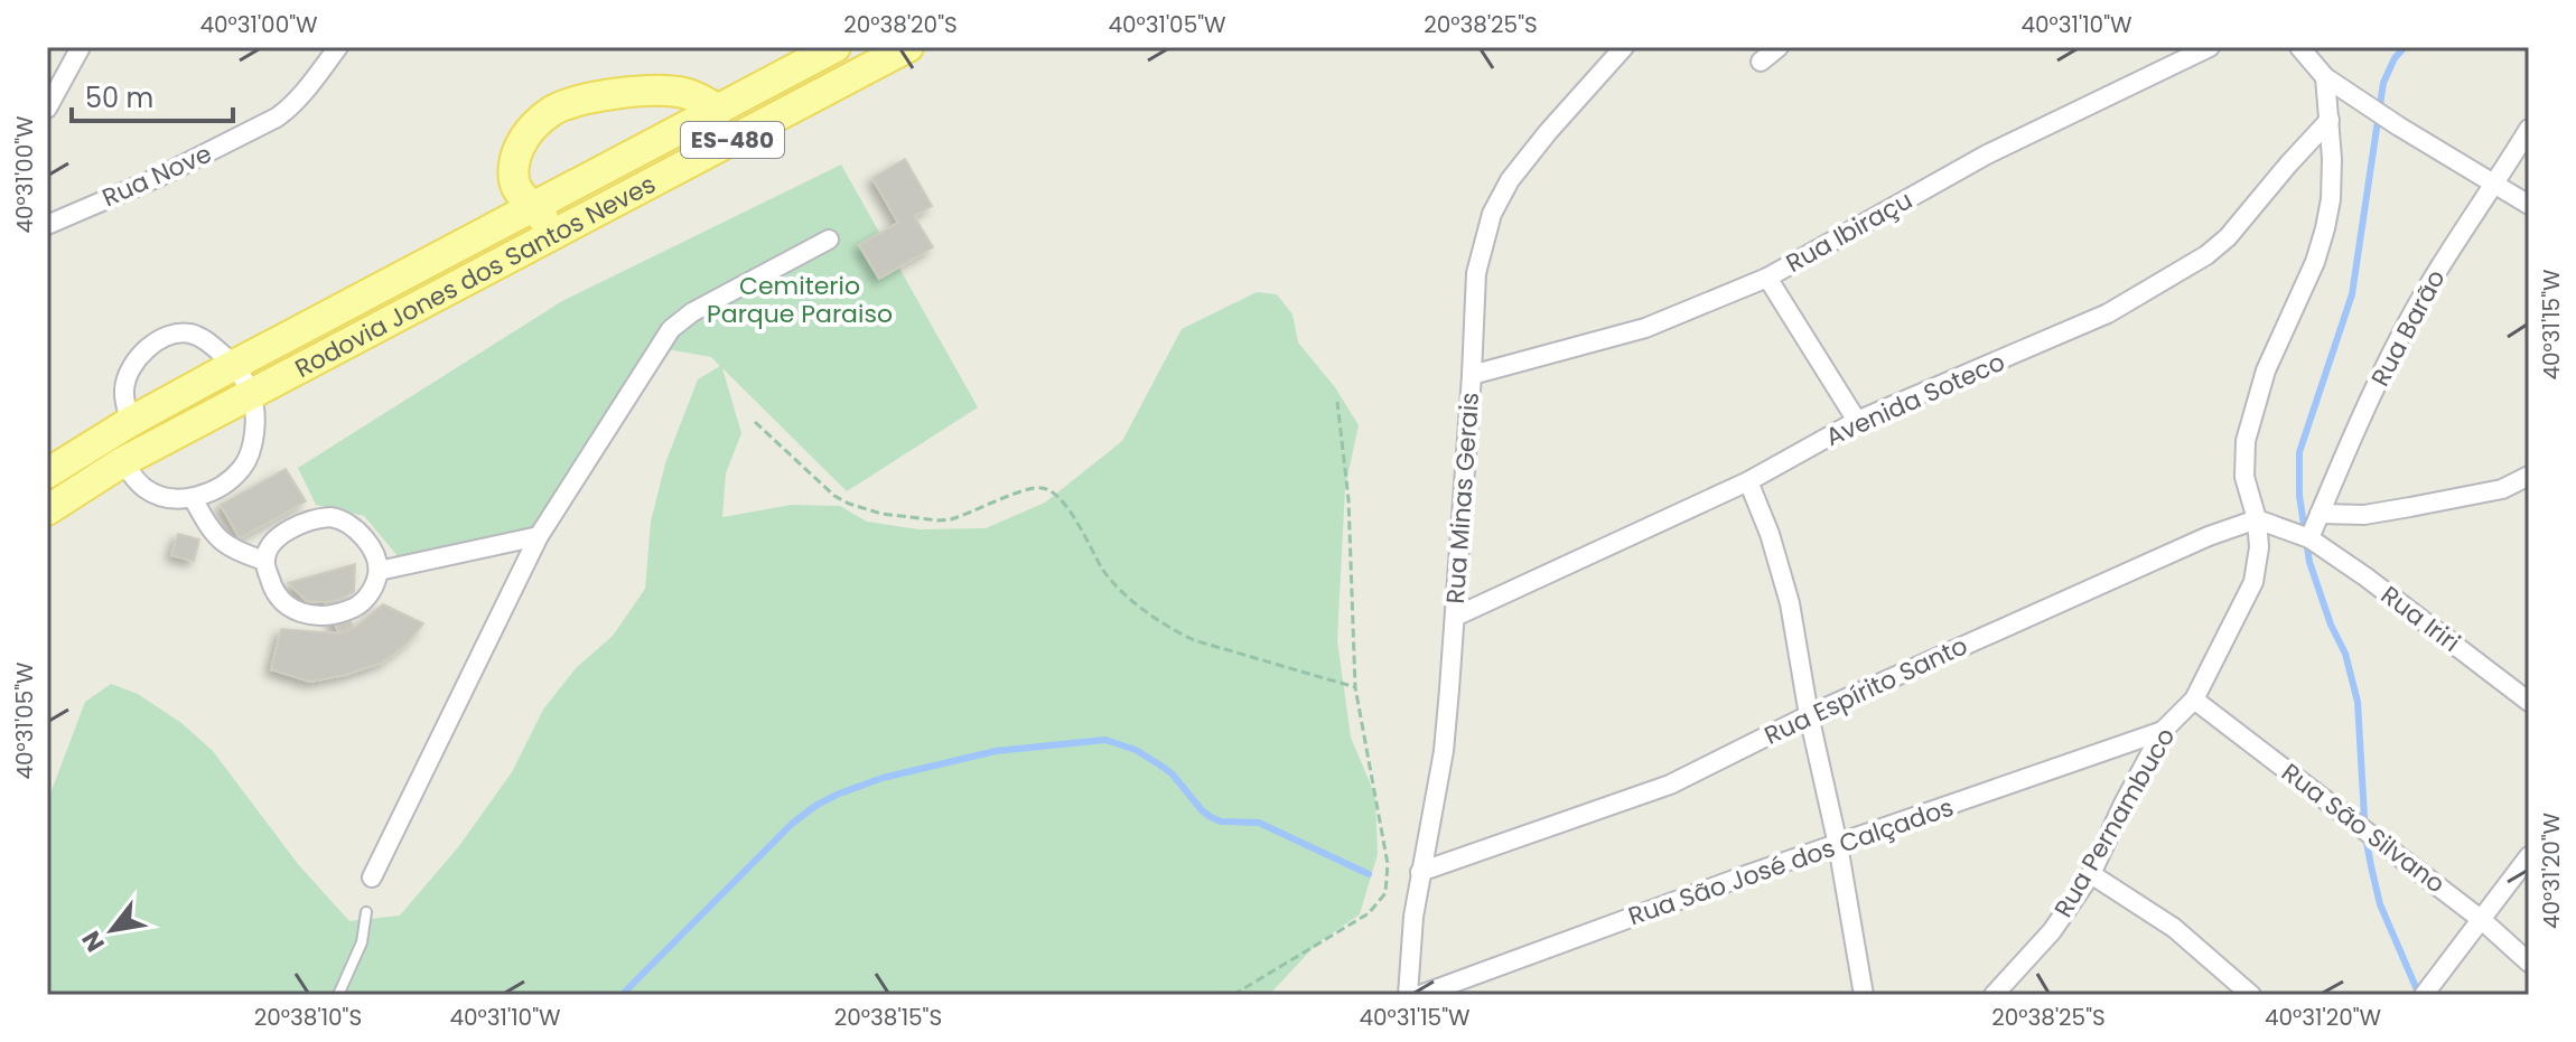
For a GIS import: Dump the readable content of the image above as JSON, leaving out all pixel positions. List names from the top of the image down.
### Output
{
  "streets": {
    "main road": ["ES-480", "Rodovia Jones dos Santos Neves"],
    "street": [
      "Rua Nove",
      "Rua Ibiraçu",
      "Rua Barão",
      "Avenida Soteco",
      "Rua Minas Gerais",
      "Rua Iriri",
      "Rua Espírito Santo",
      "Rua Pernambuco",
      "Rua São Silvano",
      "Rua São José dos Calçados"
    ]
  },
  "crossings": [
    ["Rua Ibiraçu", "Rua Minas Gerais"],
    ["Rua Barão", "Rua Iriri"],
    ["Avenida Soteco", "Rua Minas Gerais"],
    ["Avenida Soteco", "Rua Pernambuco"],
    ["Rua Minas Gerais", "Rua Espírito Santo"],
    ["Rua Espírito Santo", "Rua Pernambuco"],
    ["Rua Pernambuco", "Rua São Silvano"],
    ["Rua Pernambuco", "Rua São José dos Calçados"]
  ],
  "parks": ["Cemiterio Parque Paraiso"],
  "scale_bar": "50 m",
  "north": "bottom left",
  "coordinates": [
    "40°31'00\"W",
    "20°38'20\"S",
    "40°31'05\"W",
    "20°38'25\"S",
    "40°31'10\"W",
    "40°31'15\"W",
    "40°31'20\"W",
    "20°38'10\"S",
    "20°38'15\"S"
  ]
}
